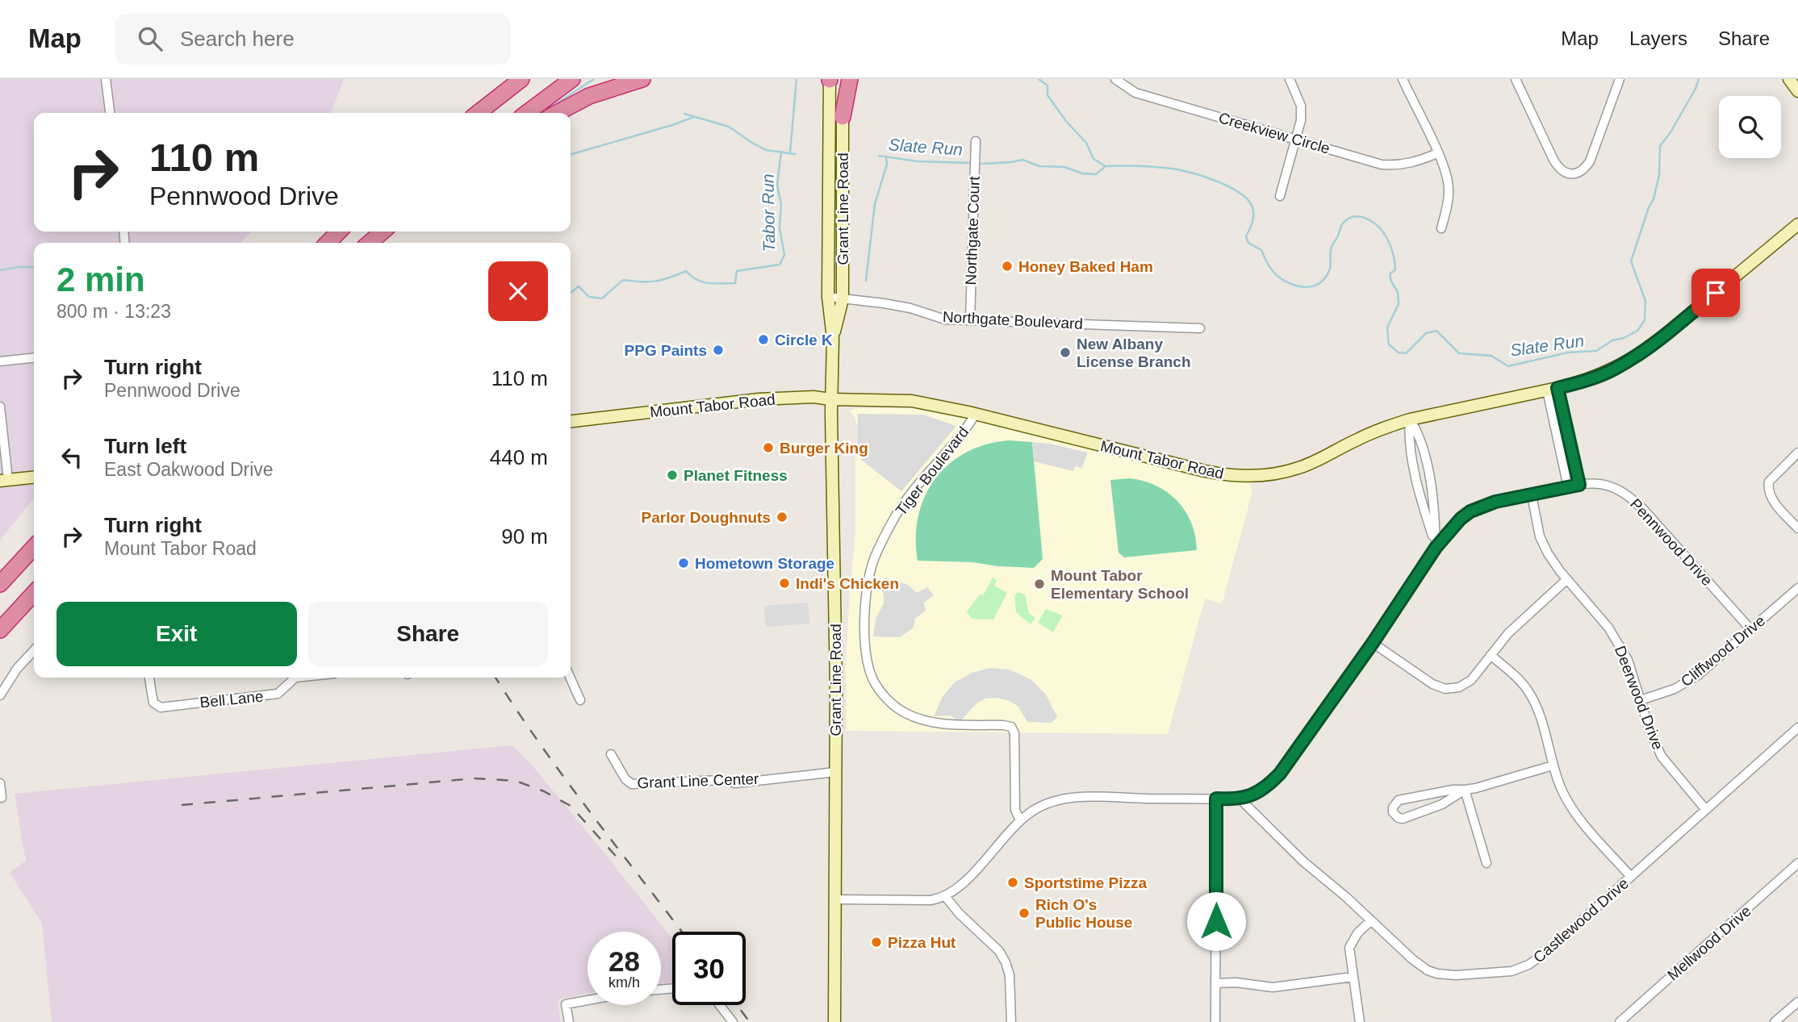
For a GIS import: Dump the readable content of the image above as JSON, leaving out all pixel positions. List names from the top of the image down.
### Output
{
  "streets": {
    "street": [
      "Creekview Circle",
      "Grant Line Road",
      "Northgate Court",
      "Northgate Boulevard",
      "Mount Tabor Road",
      "Tiger Boulevard",
      "Pennwood Drive",
      "Cliffwood Drive",
      "Deerwood Drive",
      "Bell Lane",
      "Grant Line Center",
      "Castlewood Drive",
      "Mellwood Drive"
    ]
  },
  "crossings": [
    ["Grant Line Road", "Northgate Boulevard"],
    ["Grant Line Road", "Mount Tabor Road"],
    ["Grant Line Road", "Grant Line Center"],
    ["Northgate Court", "Northgate Boulevard"],
    ["Mount Tabor Road", "Tiger Boulevard"],
    ["Tiger Boulevard", "Pennwood Drive"],
    ["Pennwood Drive", "Cliffwood Drive"],
    ["Pennwood Drive", "Deerwood Drive"],
    ["Pennwood Drive", "Castlewood Drive"],
    ["Cliffwood Drive", "Deerwood Drive"],
    ["Deerwood Drive", "Castlewood Drive"]
  ],
  "water": ["Slate Run", "Tabor Run"],
  "places": [
    "Honey Baked Ham",
    "Circle K",
    "PPG Paints",
    "New Albany License Branch",
    "Burger King",
    "Planet Fitness",
    "Parlor Doughnuts",
    "Hometown Storage",
    "Indi's Chicken",
    "Mount Tabor Elementary School",
    "Sportstime Pizza",
    "Rich O's Public House",
    "Pizza Hut"
  ],
  "page": {
    "header": "Map",
    "search": "Search here",
    "nav": ["Map", "Layers", "Share"],
    "turn": ["110 m", "Pennwood Drive"],
    "heading": ["2 min", "800 m · 13:23"],
    "list": [
      {
        "name": "Turn right",
        "note": "Pennwood Drive",
        "value": "110 m"
      },
      {
        "name": "Turn left",
        "note": "East Oakwood Drive",
        "value": "440 m"
      },
      {
        "name": "Turn right",
        "note": "Mount Tabor Road",
        "value": "90 m"
      }
    ],
    "buttons": ["Exit", "Share"],
    "speed": "28 km/h",
    "limit": "30"
  }
}
